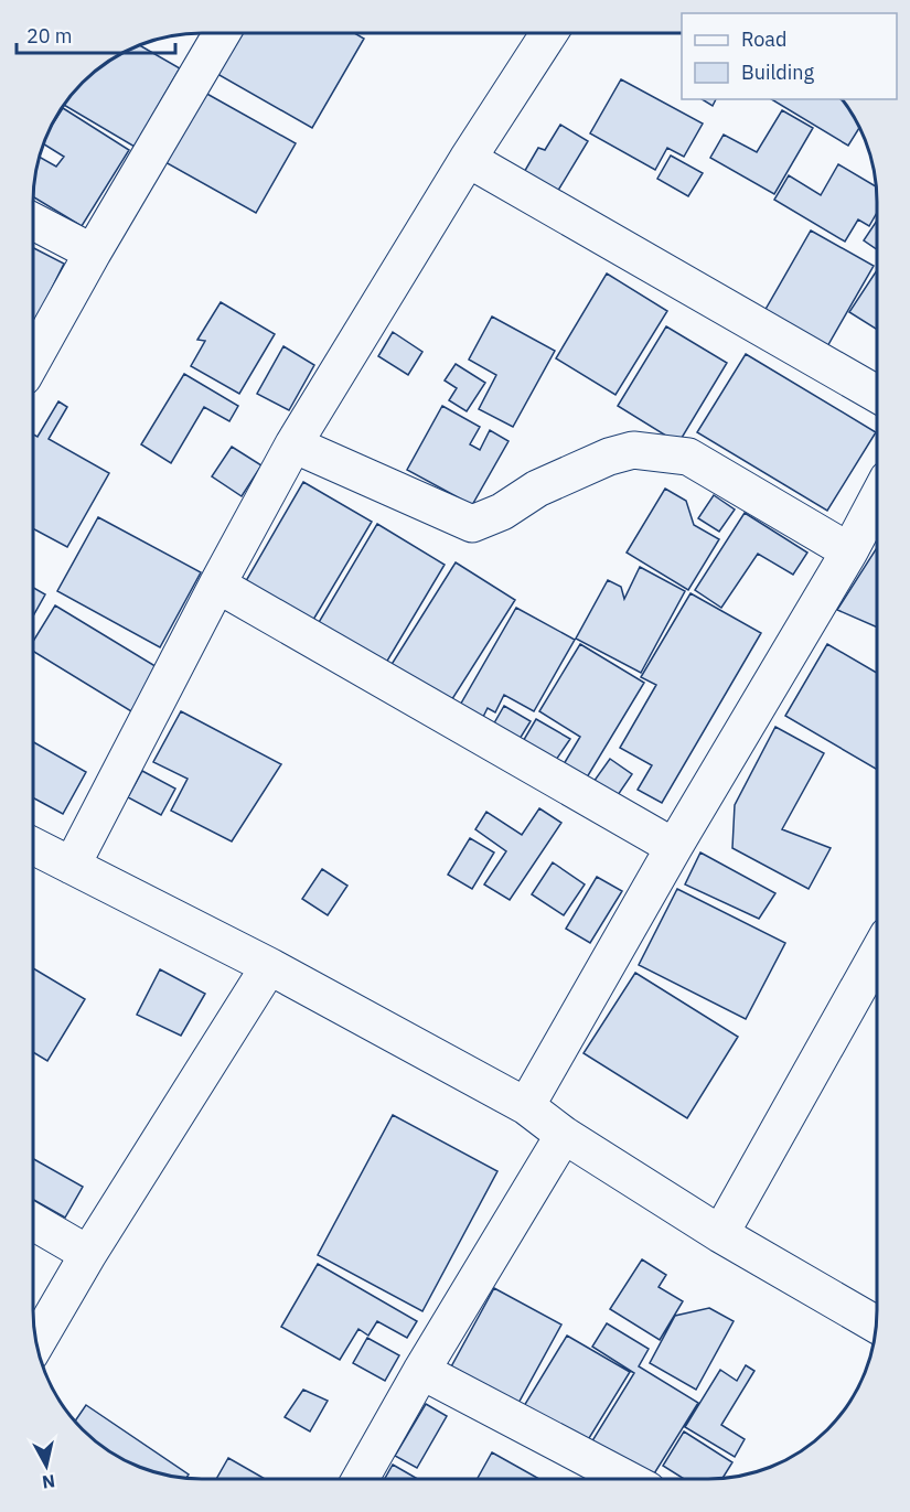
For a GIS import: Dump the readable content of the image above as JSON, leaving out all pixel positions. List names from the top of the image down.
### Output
{
  "legend": ["Road", "Building"],
  "scale_bar": "20 m",
  "north": "bottom"
}
